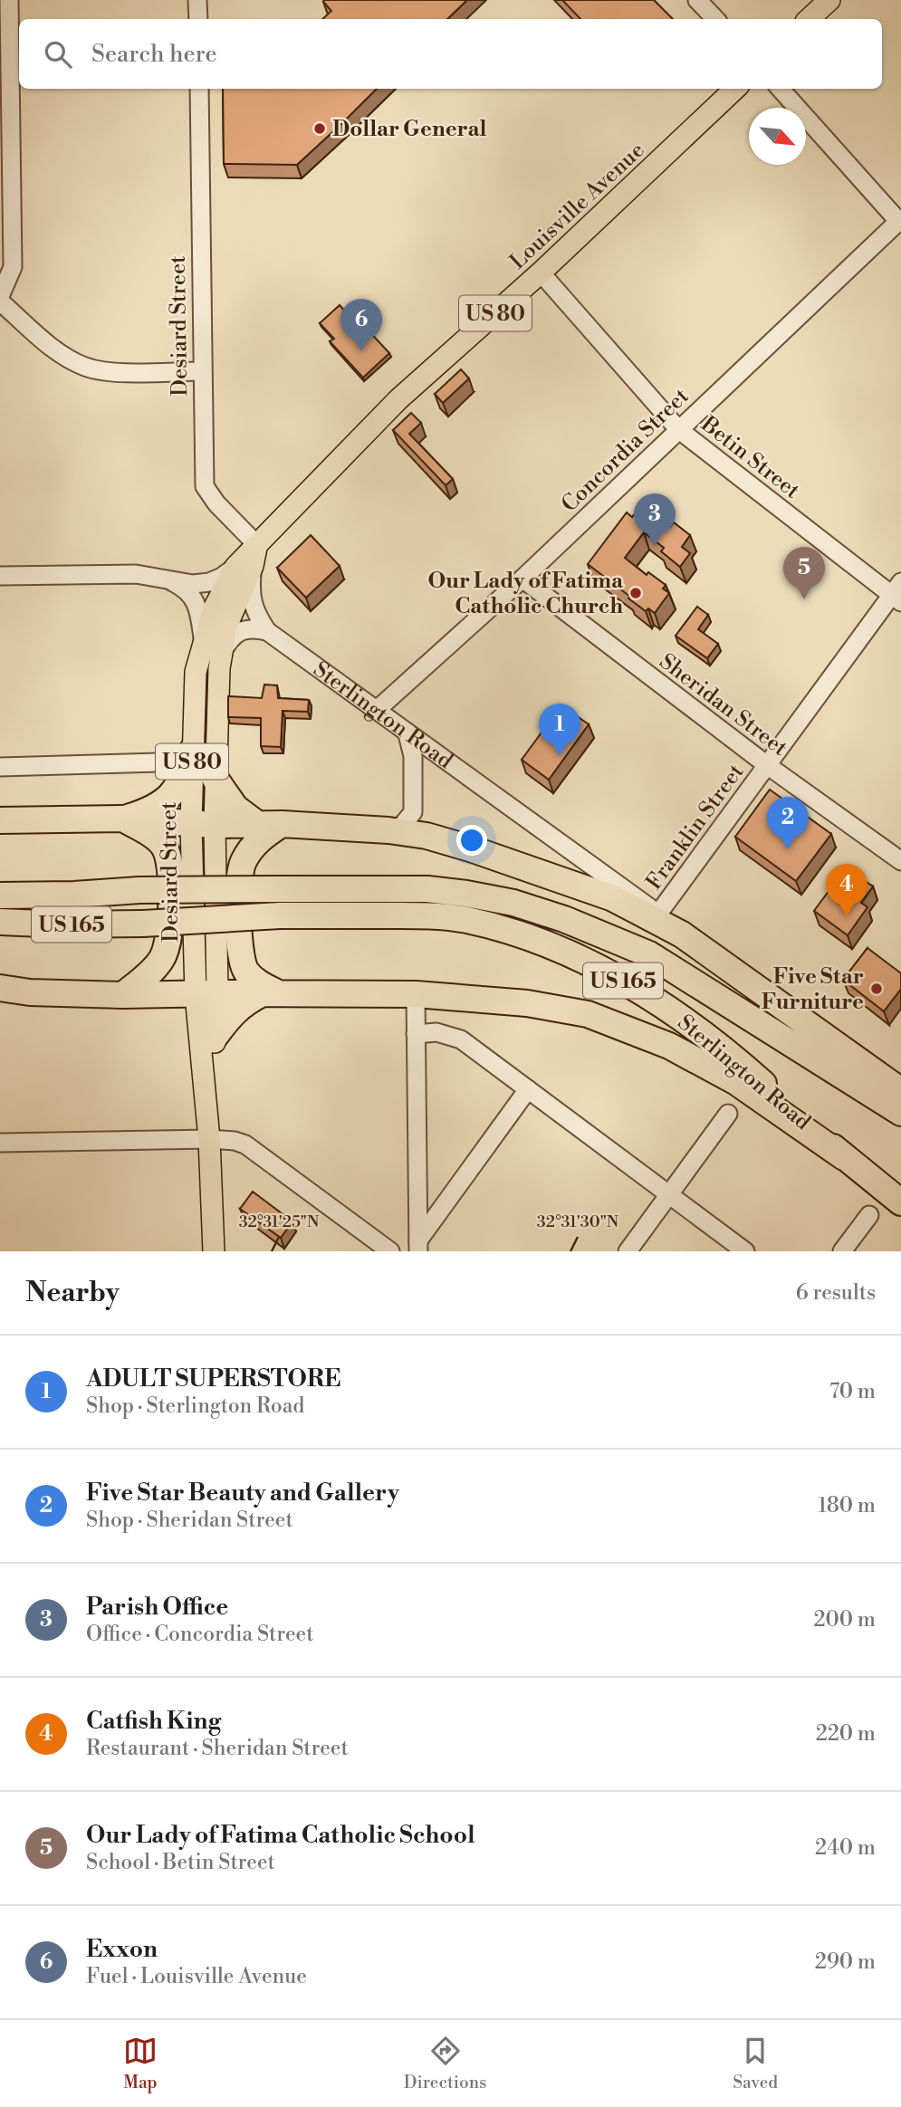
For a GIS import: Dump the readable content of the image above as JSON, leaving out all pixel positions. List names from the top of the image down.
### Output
{
  "streets": {
    "highway": ["Sterlington Road", "US 165"],
    "main road": ["Louisville Avenue", "US 80", "Desiard Street"],
    "street": [
      "Concordia Street",
      "Betin Street",
      "Sheridan Street",
      "Franklin Street"
    ]
  },
  "crossings": [
    ["Louisville Avenue", "Desiard Street"],
    ["Louisville Avenue", "Betin Street"],
    ["Desiard Street", "Sterlington Road"],
    ["Concordia Street", "Betin Street"],
    ["Concordia Street", "Sheridan Street"],
    ["Concordia Street", "Sterlington Road"],
    ["Betin Street", "Franklin Street"],
    ["Sheridan Street", "Franklin Street"],
    ["Sterlington Road", "Franklin Street"]
  ],
  "places": ["Dollar General", "Our Lady of Fatima Catholic Church", "Five Star Furniture"],
  "north": "bottom right",
  "page": {
    "search": "Search here",
    "pins": [
      "6",
      "3",
      "5",
      "1",
      "2",
      "4"
    ],
    "heading": ["Nearby", "6 results"],
    "list": [
      {
        "mark": "1",
        "name": "ADULT SUPERSTORE",
        "note": "Shop · Sterlington Road",
        "value": "70 m"
      },
      {
        "mark": "2",
        "name": "Five Star Beauty and Gallery",
        "note": "Shop · Sheridan Street",
        "value": "180 m"
      },
      {
        "mark": "3",
        "name": "Parish Office",
        "note": "Office · Concordia Street",
        "value": "200 m"
      },
      {
        "mark": "4",
        "name": "Catfish King",
        "note": "Restaurant · Sheridan Street",
        "value": "220 m"
      },
      {
        "mark": "5",
        "name": "Our Lady of Fatima Catholic School",
        "note": "School · Betin Street",
        "value": "240 m"
      },
      {
        "mark": "6",
        "name": "Exxon",
        "note": "Fuel · Louisville Avenue",
        "value": "290 m"
      }
    ],
    "nav": ["Map", "Directions", "Saved"]
  },
  "coordinates": ["32°31'25\"N", "32°31'30\"N"]
}
